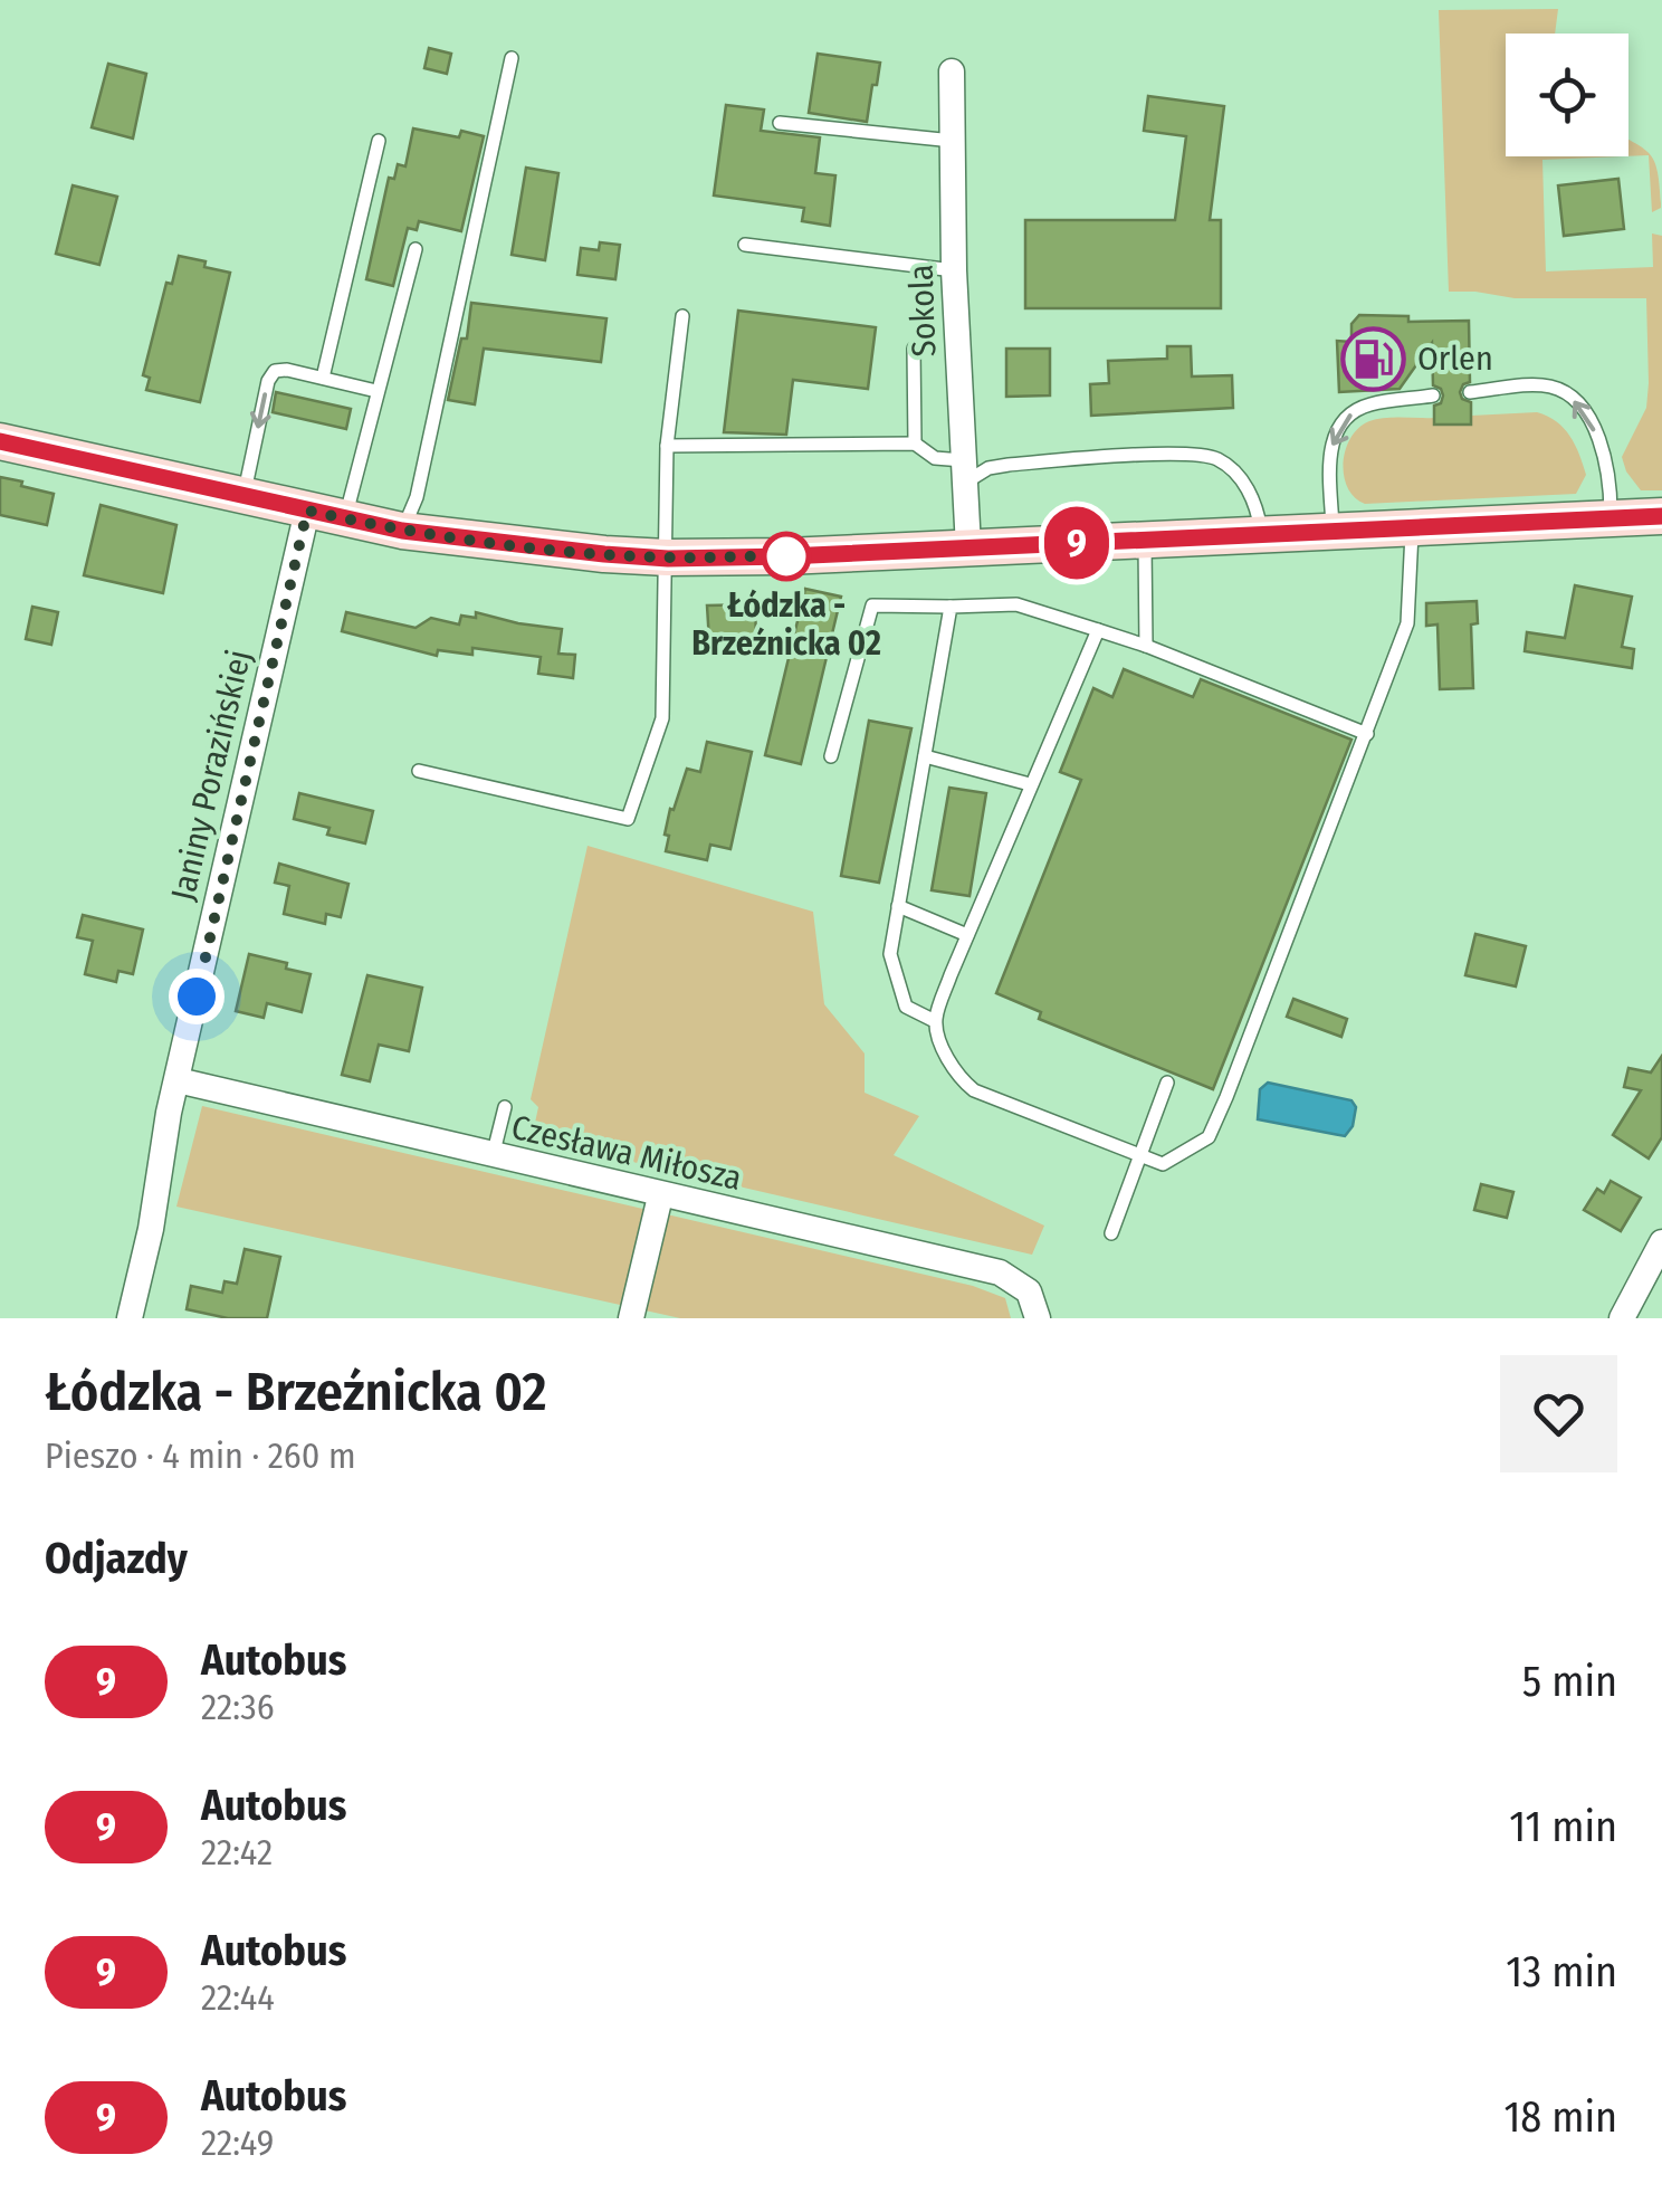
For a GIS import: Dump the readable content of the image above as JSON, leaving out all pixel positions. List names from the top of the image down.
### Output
{
  "streets": {
    "street": ["Sokola", "Janiny Porazińskiej", "Czesława Miłosza"]
  },
  "crossings": [
    ["Janiny Porazińskiej", "Czesława Miłosza"]
  ],
  "places": {
    "fuel station": ["Orlen"],
    "other": ["Łódzka - Brzeźnicka 02"]
  },
  "lines": ["bus line 9"],
  "page": {
    "on_map": "9",
    "heading": [
      ["Łódzka - Brzeźnicka 02", "Pieszo · 4 min · 260 m"],
      "Odjazdy"
    ],
    "list": [
      {
        "mark": "9",
        "name": "Autobus",
        "note": "22:36",
        "value": "5 min"
      },
      {
        "mark": "9",
        "name": "Autobus",
        "note": "22:42",
        "value": "11 min"
      },
      {
        "mark": "9",
        "name": "Autobus",
        "note": "22:44",
        "value": "13 min"
      },
      {
        "mark": "9",
        "name": "Autobus",
        "note": "22:49",
        "value": "18 min"
      }
    ]
  }
}
